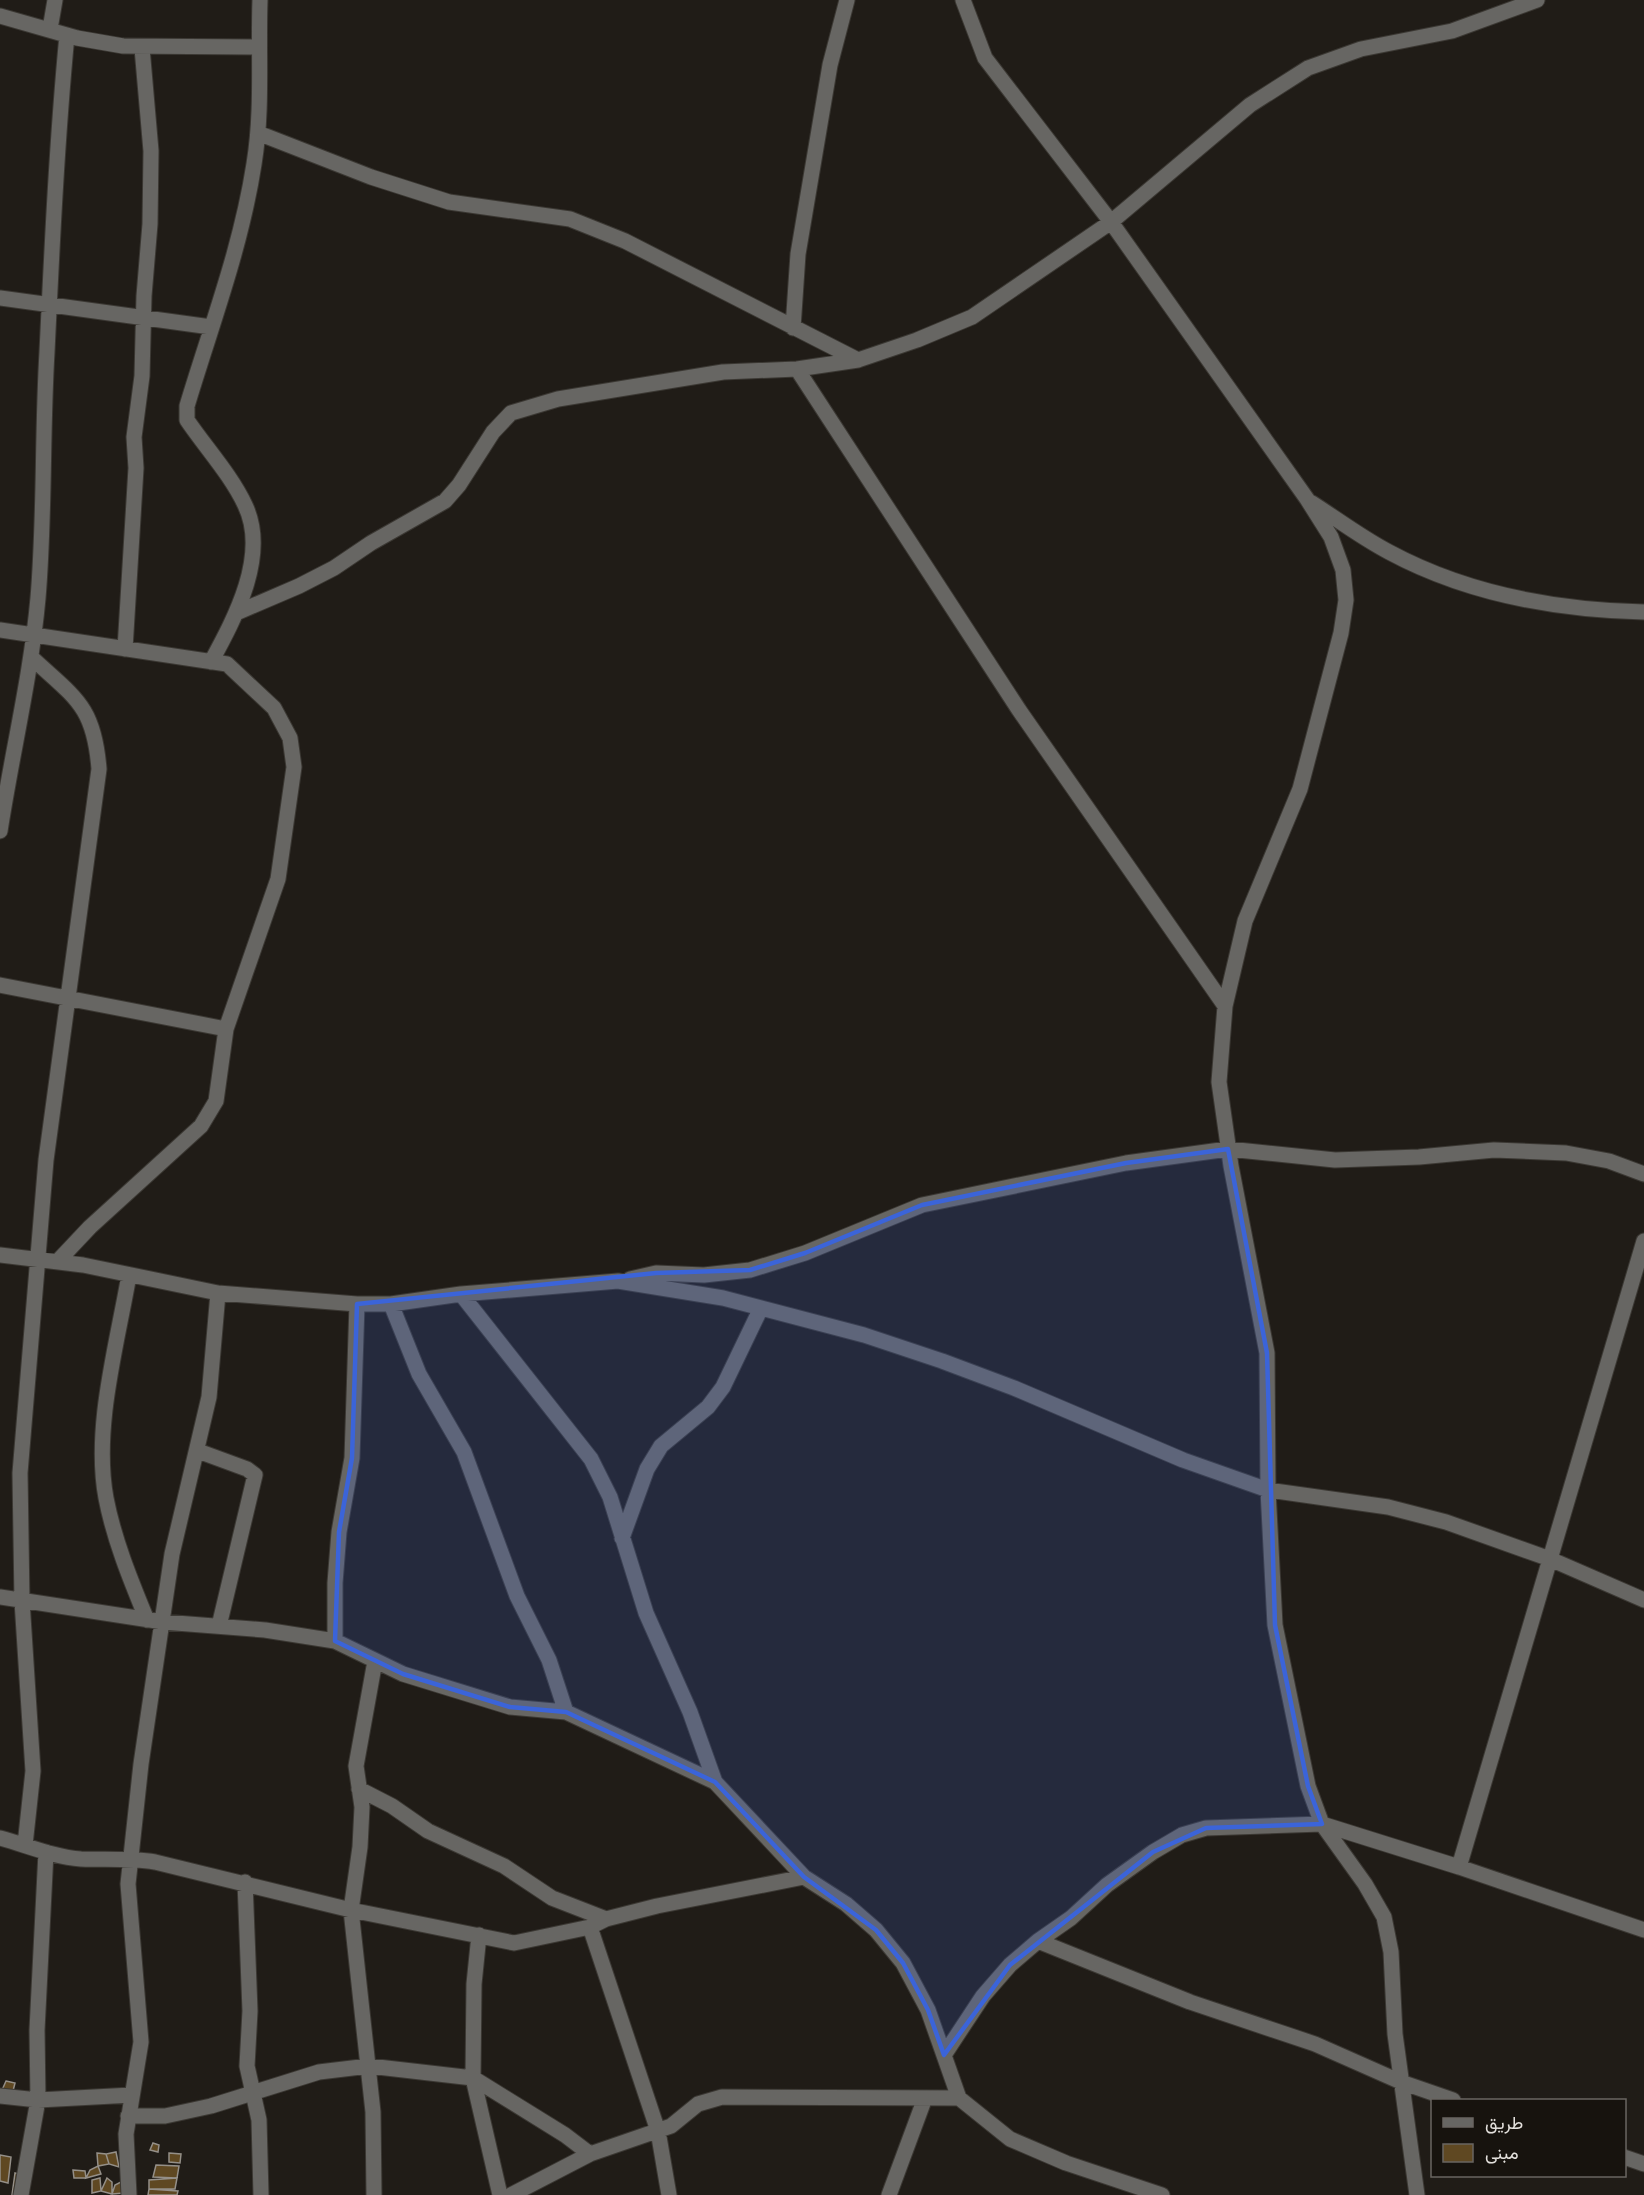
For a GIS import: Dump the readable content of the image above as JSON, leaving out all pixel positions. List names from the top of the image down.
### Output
{
  "legend": ["طريق", "مبنى"]
}
